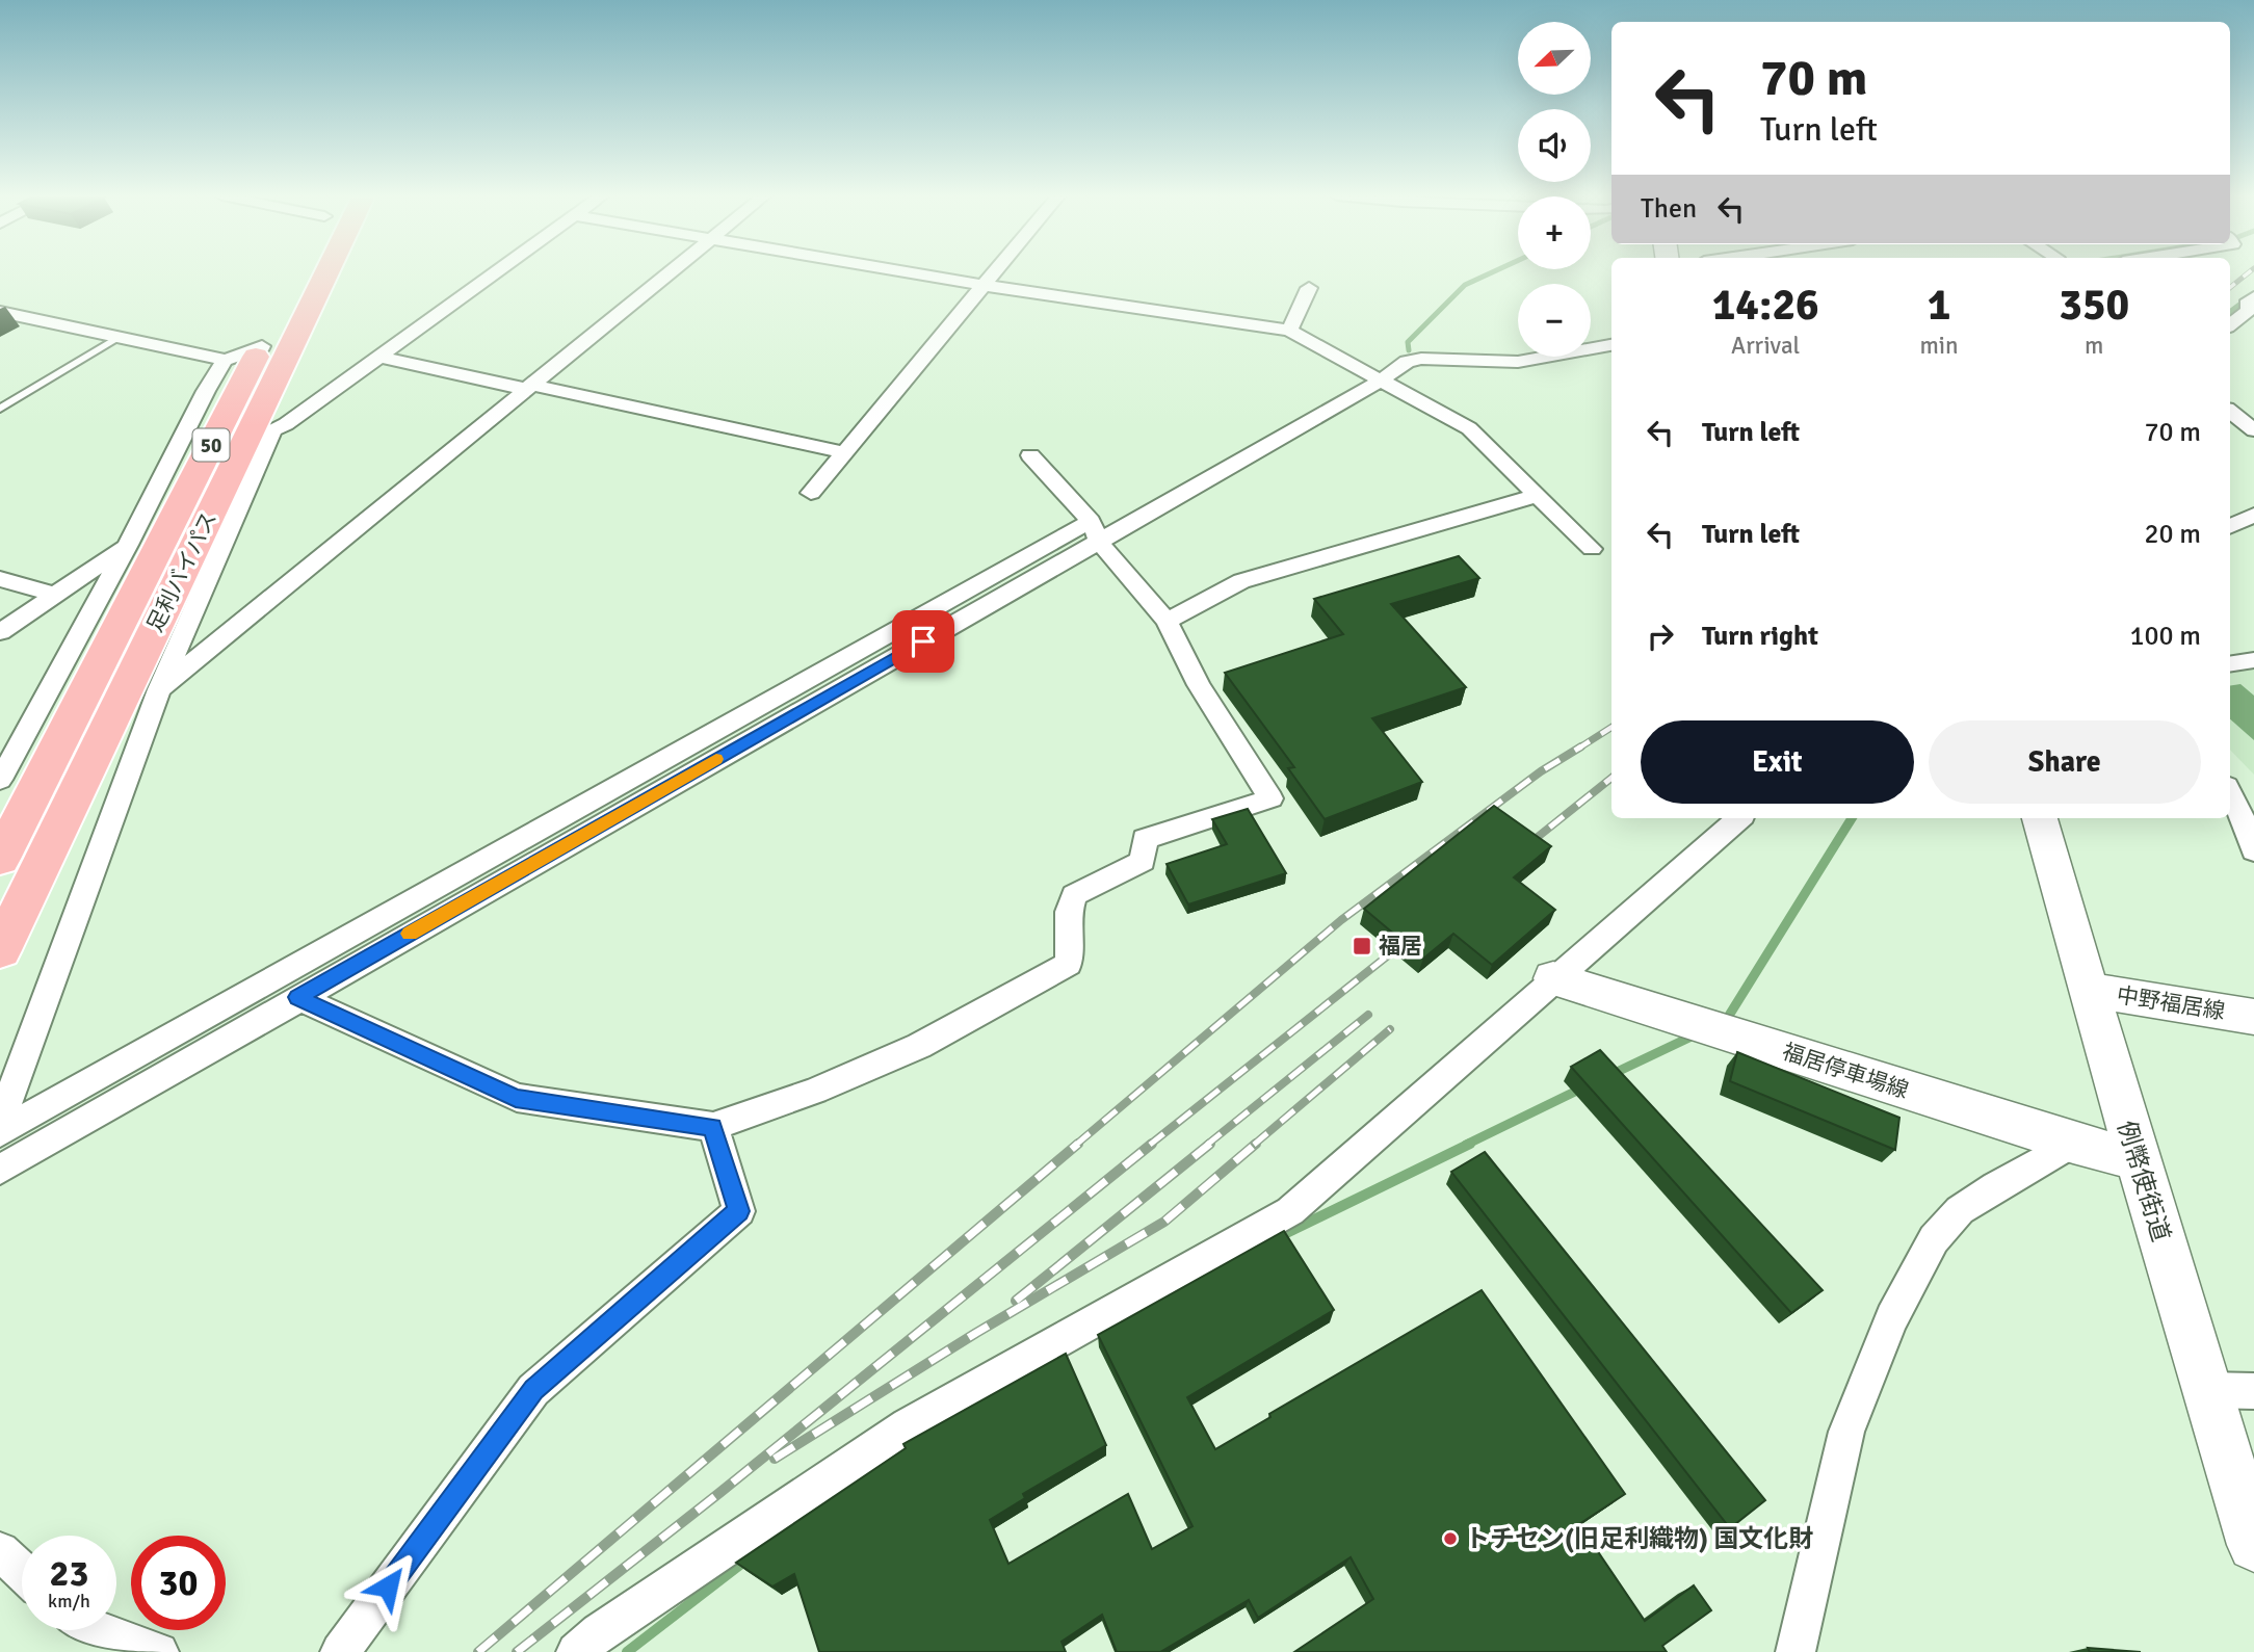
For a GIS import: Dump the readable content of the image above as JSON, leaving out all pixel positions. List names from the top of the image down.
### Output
{
  "streets": {
    "highway": ["50", "足利バイパス"],
    "main road": ["中野福居線", "福居停車場線", "例幣使街道"]
  },
  "crossings": [
    ["中野福居線", "例幣使街道"],
    ["福居停車場線", "例幣使街道"]
  ],
  "places": {
    "transit": ["福居"],
    "other": ["トチセン(旧足利織物) 国文化財"]
  },
  "north": "bottom left",
  "page": {
    "map_buttons": ["+", "−"],
    "turn": ["70 m", "Turn left"],
    "then": "Then",
    "eta": [
      "14:26",
      "Arrival",
      "1",
      "min",
      "350",
      "m"
    ],
    "list": [
      {
        "name": "Turn left",
        "value": "70 m"
      },
      {
        "name": "Turn left",
        "value": "20 m"
      },
      {
        "name": "Turn right",
        "value": "100 m"
      }
    ],
    "buttons": ["Exit", "Share"],
    "speed": "23 km/h",
    "limit": "30"
  }
}
